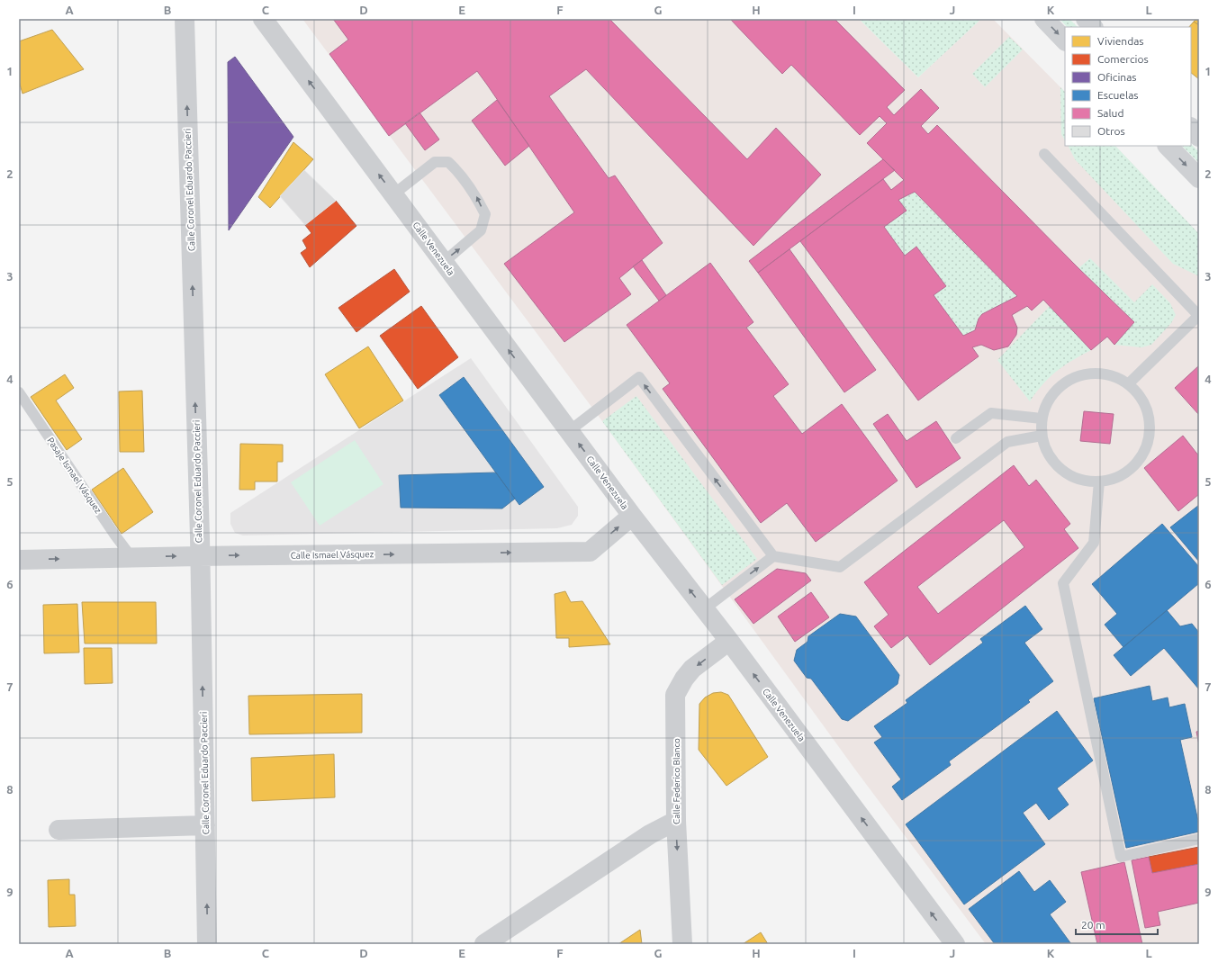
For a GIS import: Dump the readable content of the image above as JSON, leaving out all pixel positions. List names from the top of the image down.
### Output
{
  "streets": {
    "street": [
      "Calle Coronel Eduardo Paccieri",
      "Calle Venezuela",
      "Calle Ismael Vásquez",
      "Calle Federico Blanco"
    ],
    "lane": ["Pasaje Ismael Vásquez"]
  },
  "crossings": [
    ["Calle Coronel Eduardo Paccieri", "Calle Ismael Vásquez"],
    ["Calle Venezuela", "Calle Ismael Vásquez"],
    ["Calle Venezuela", "Calle Federico Blanco"],
    ["Pasaje Ismael Vásquez", "Calle Ismael Vásquez"]
  ],
  "one_way": [
    "Calle Coronel Eduardo Paccieri",
    "Calle Venezuela",
    "Calle Ismael Vásquez",
    "Calle Federico Blanco"
  ],
  "legend": [
    "Viviendas",
    "Comercios",
    "Oficinas",
    "Escuelas",
    "Salud",
    "Otros"
  ],
  "scale_bar": "20 m",
  "grid": {
    "columns": [
      "A",
      "B",
      "C",
      "D",
      "E",
      "F",
      "G",
      "H",
      "I",
      "J",
      "K",
      "L"
    ],
    "rows": [
      "1",
      "2",
      "3",
      "4",
      "5",
      "6",
      "7",
      "8",
      "9"
    ]
  }
}
